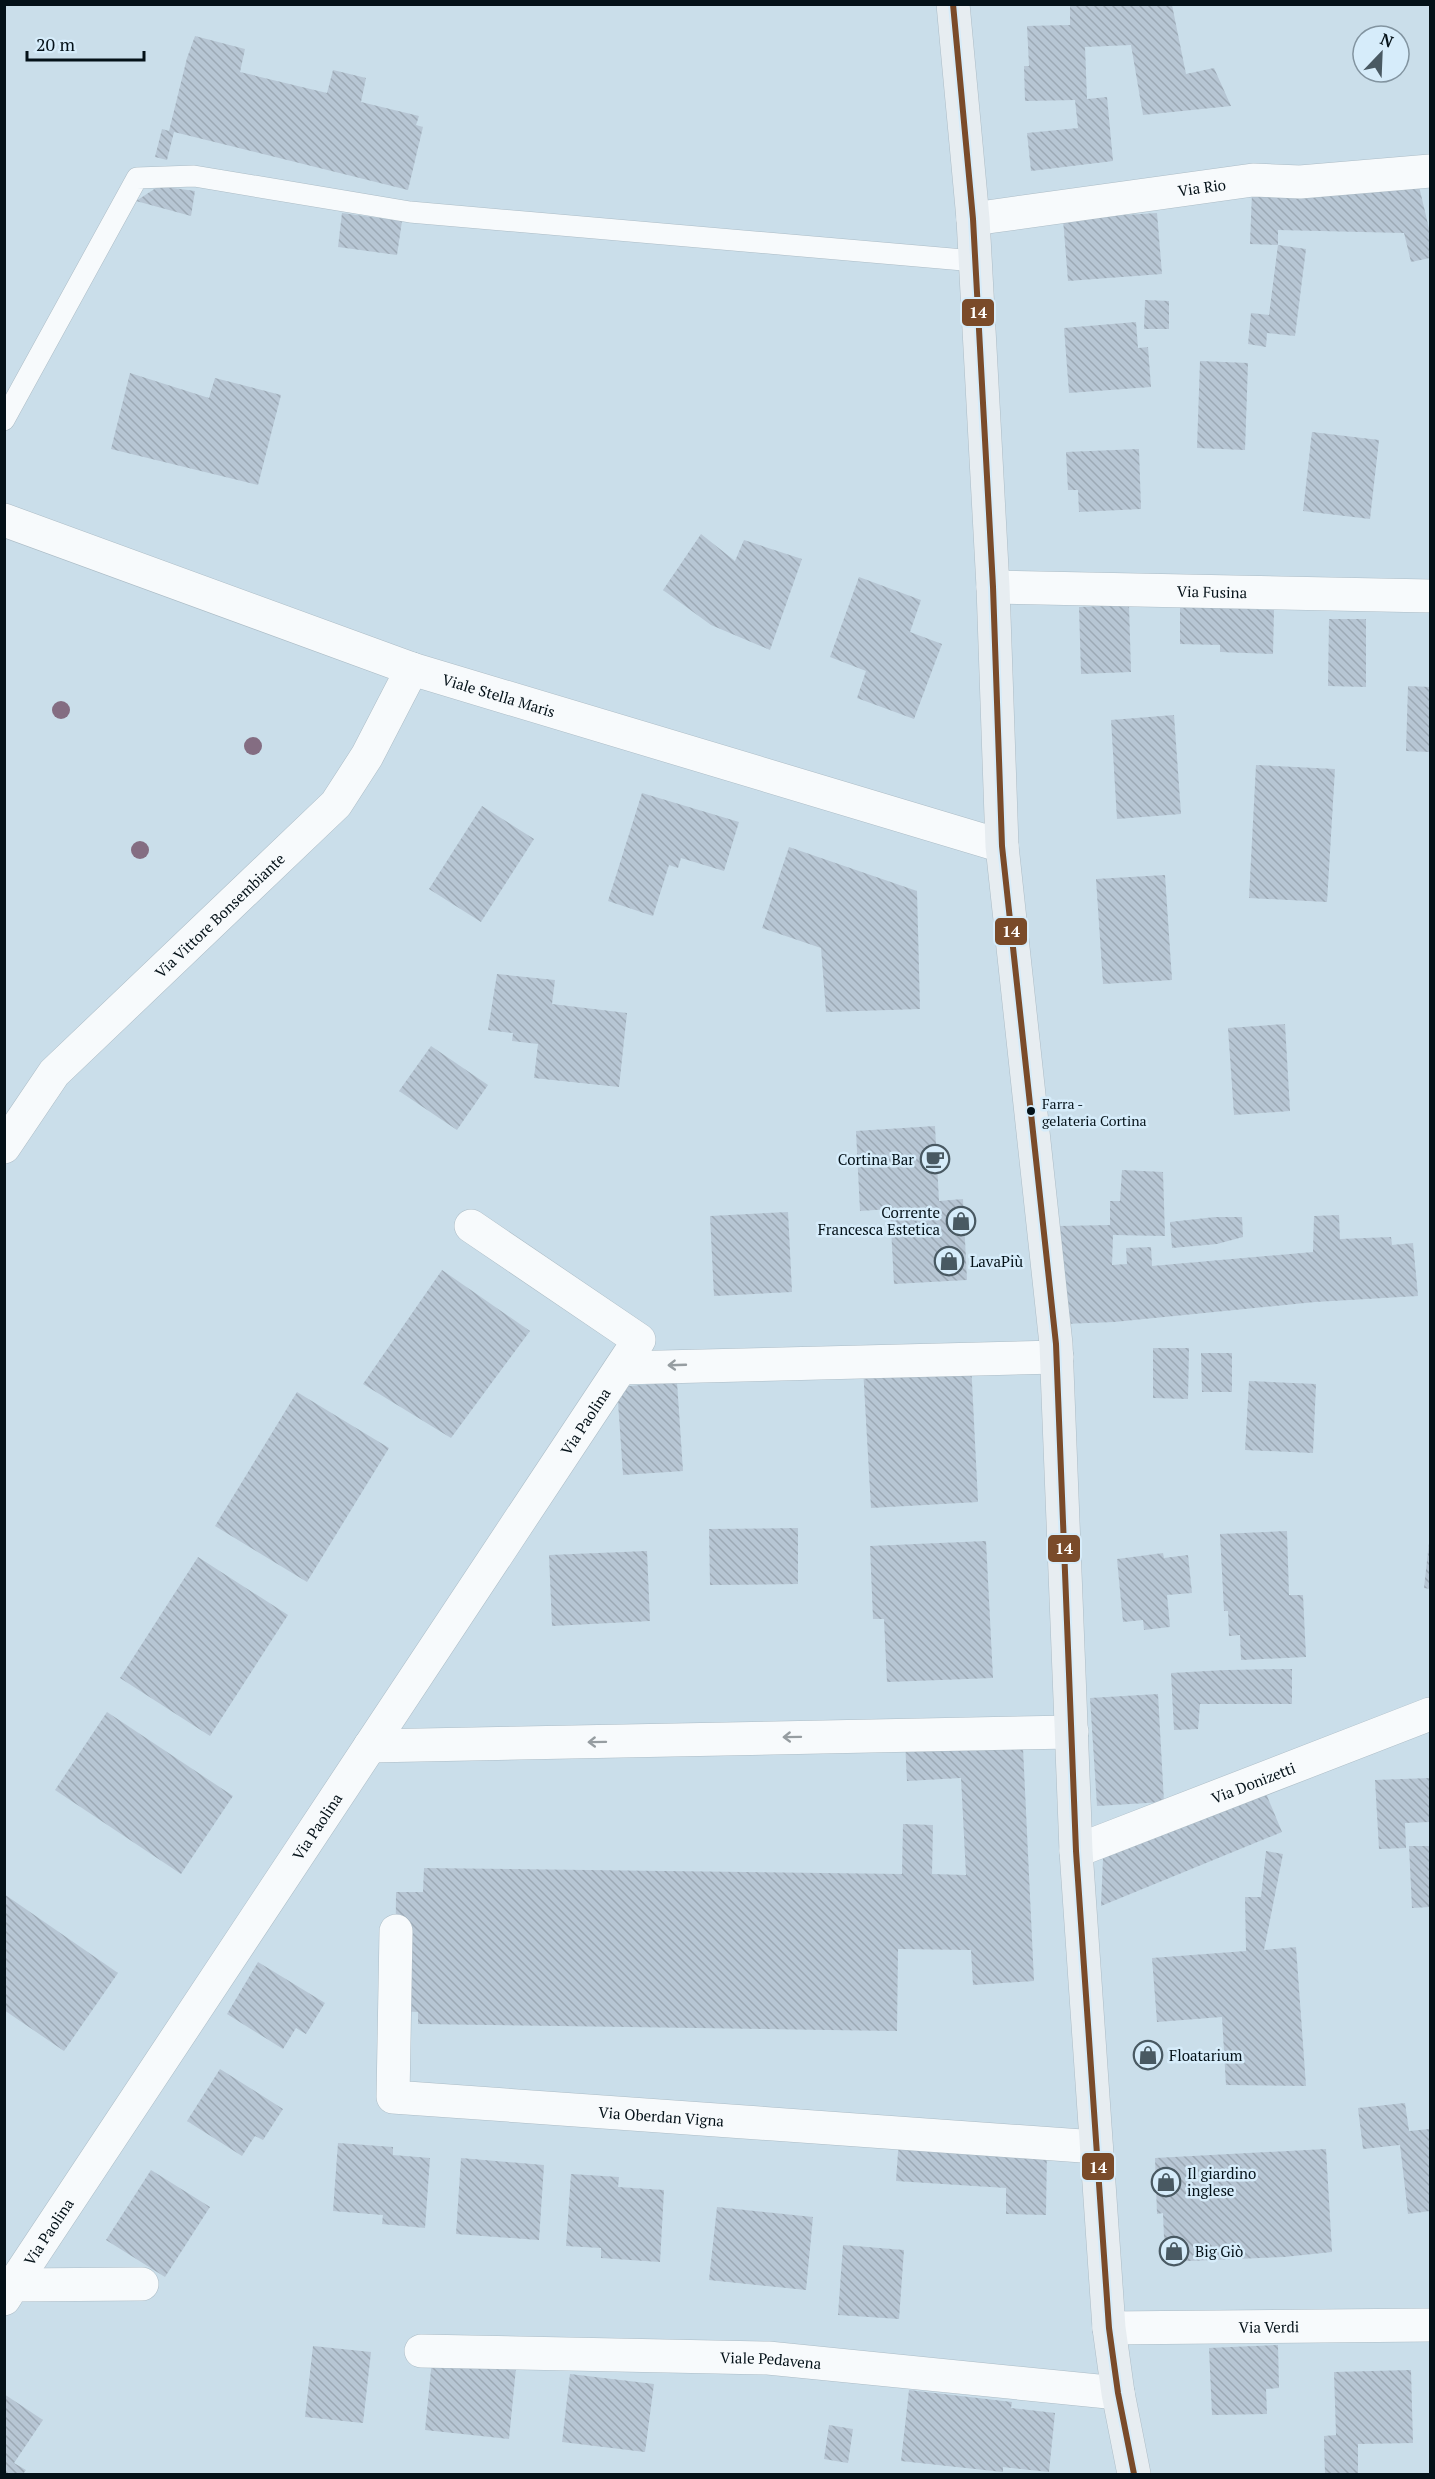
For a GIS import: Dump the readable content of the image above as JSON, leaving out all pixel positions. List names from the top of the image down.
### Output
{
  "streets": {
    "street": [
      "Via Rio",
      "Via Fusina",
      "Viale Stella Maris",
      "Via Vittore Bonsembiante",
      "Via Paolina",
      "Via Donizetti",
      "Via Oberdan Vigna",
      "Via Verdi",
      "Viale Pedavena"
    ]
  },
  "crossings": [
    ["Viale Stella Maris", "Via Vittore Bonsembiante"]
  ],
  "places": {
    "other": ["Farra - gelateria Cortina"],
    "cafe": ["Cortina Bar"],
    "shop": [
      "Corrente Francesca Estetica",
      "LavaPiù",
      "Floatarium",
      "Il giardino inglese",
      "Big Giò"
    ]
  },
  "lines": ["transit line 14"],
  "scale_bar": "20 m",
  "north": "top right"
}
